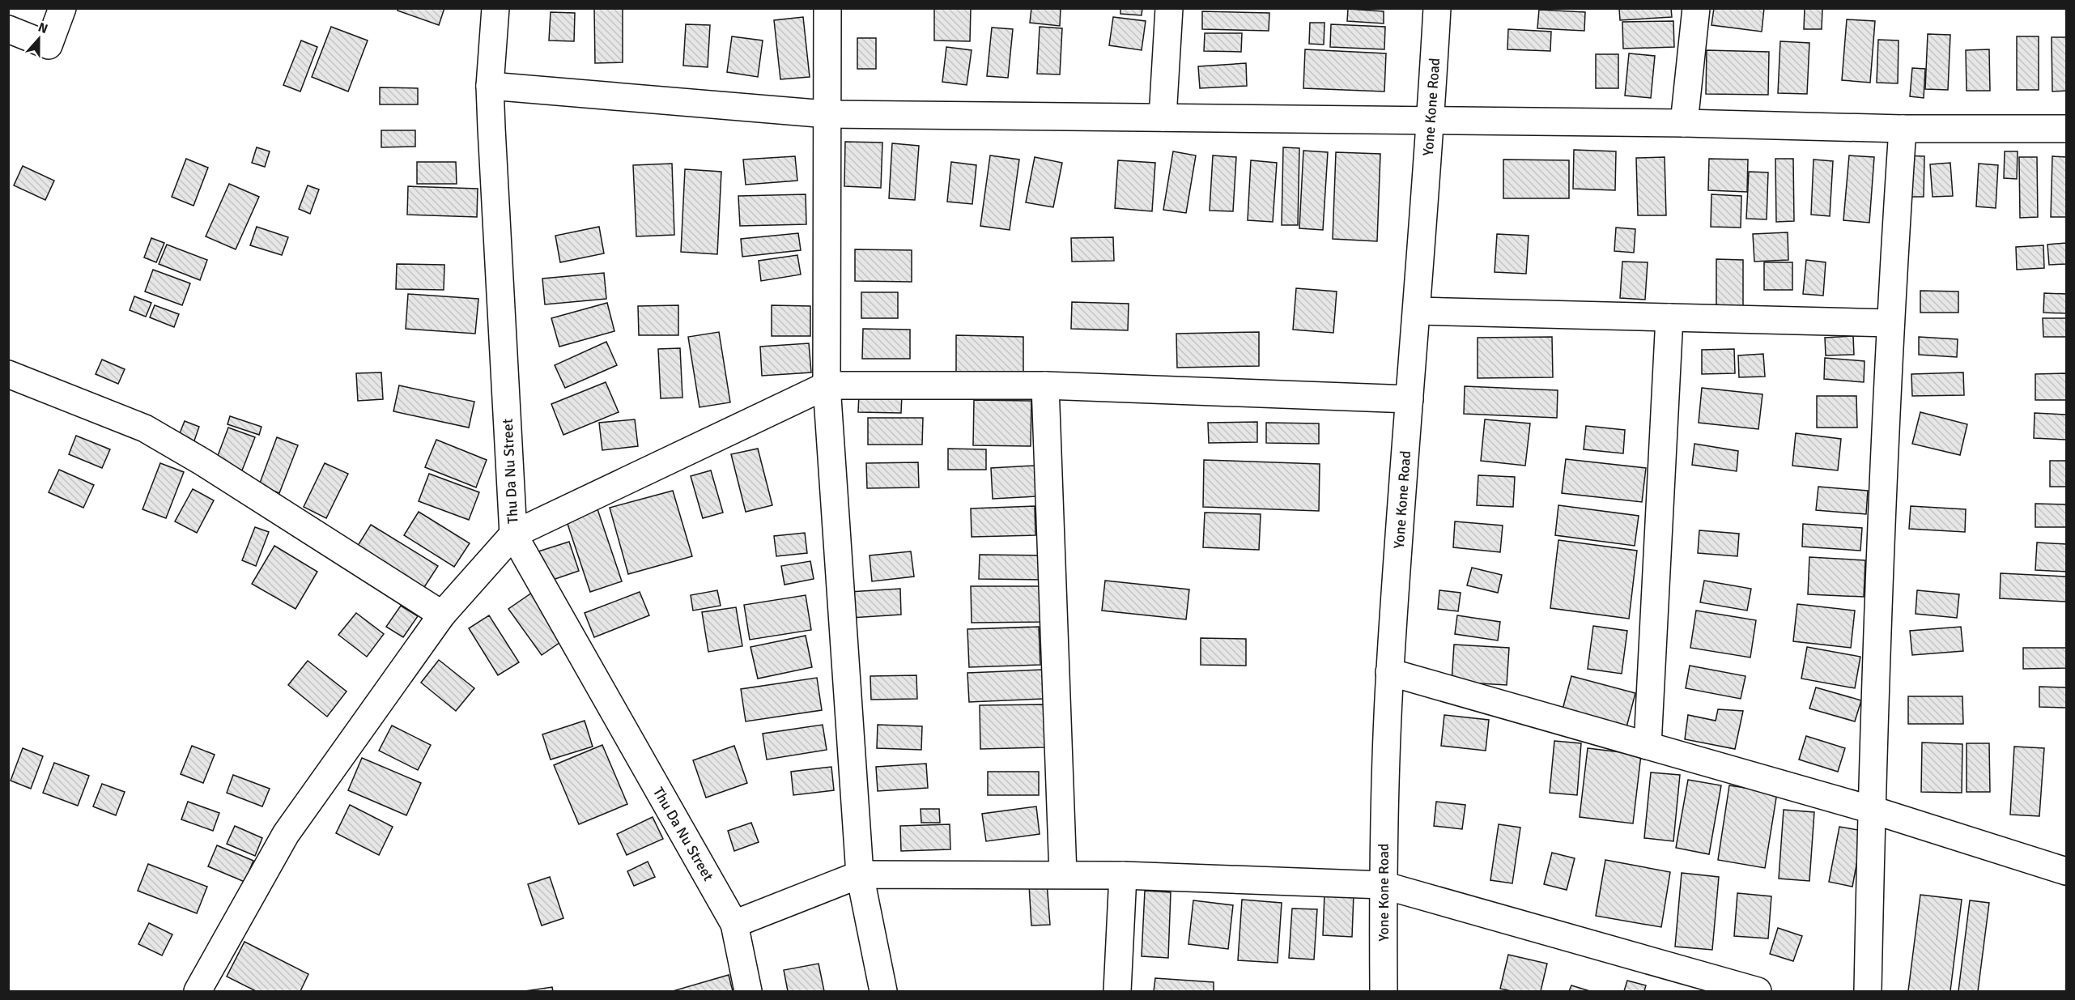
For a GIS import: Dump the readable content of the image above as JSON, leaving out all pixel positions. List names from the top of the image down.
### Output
{
  "streets": {
    "street": ["Yone Kone Road", "Thu Da Nu Street"]
  },
  "north": "top"
}
